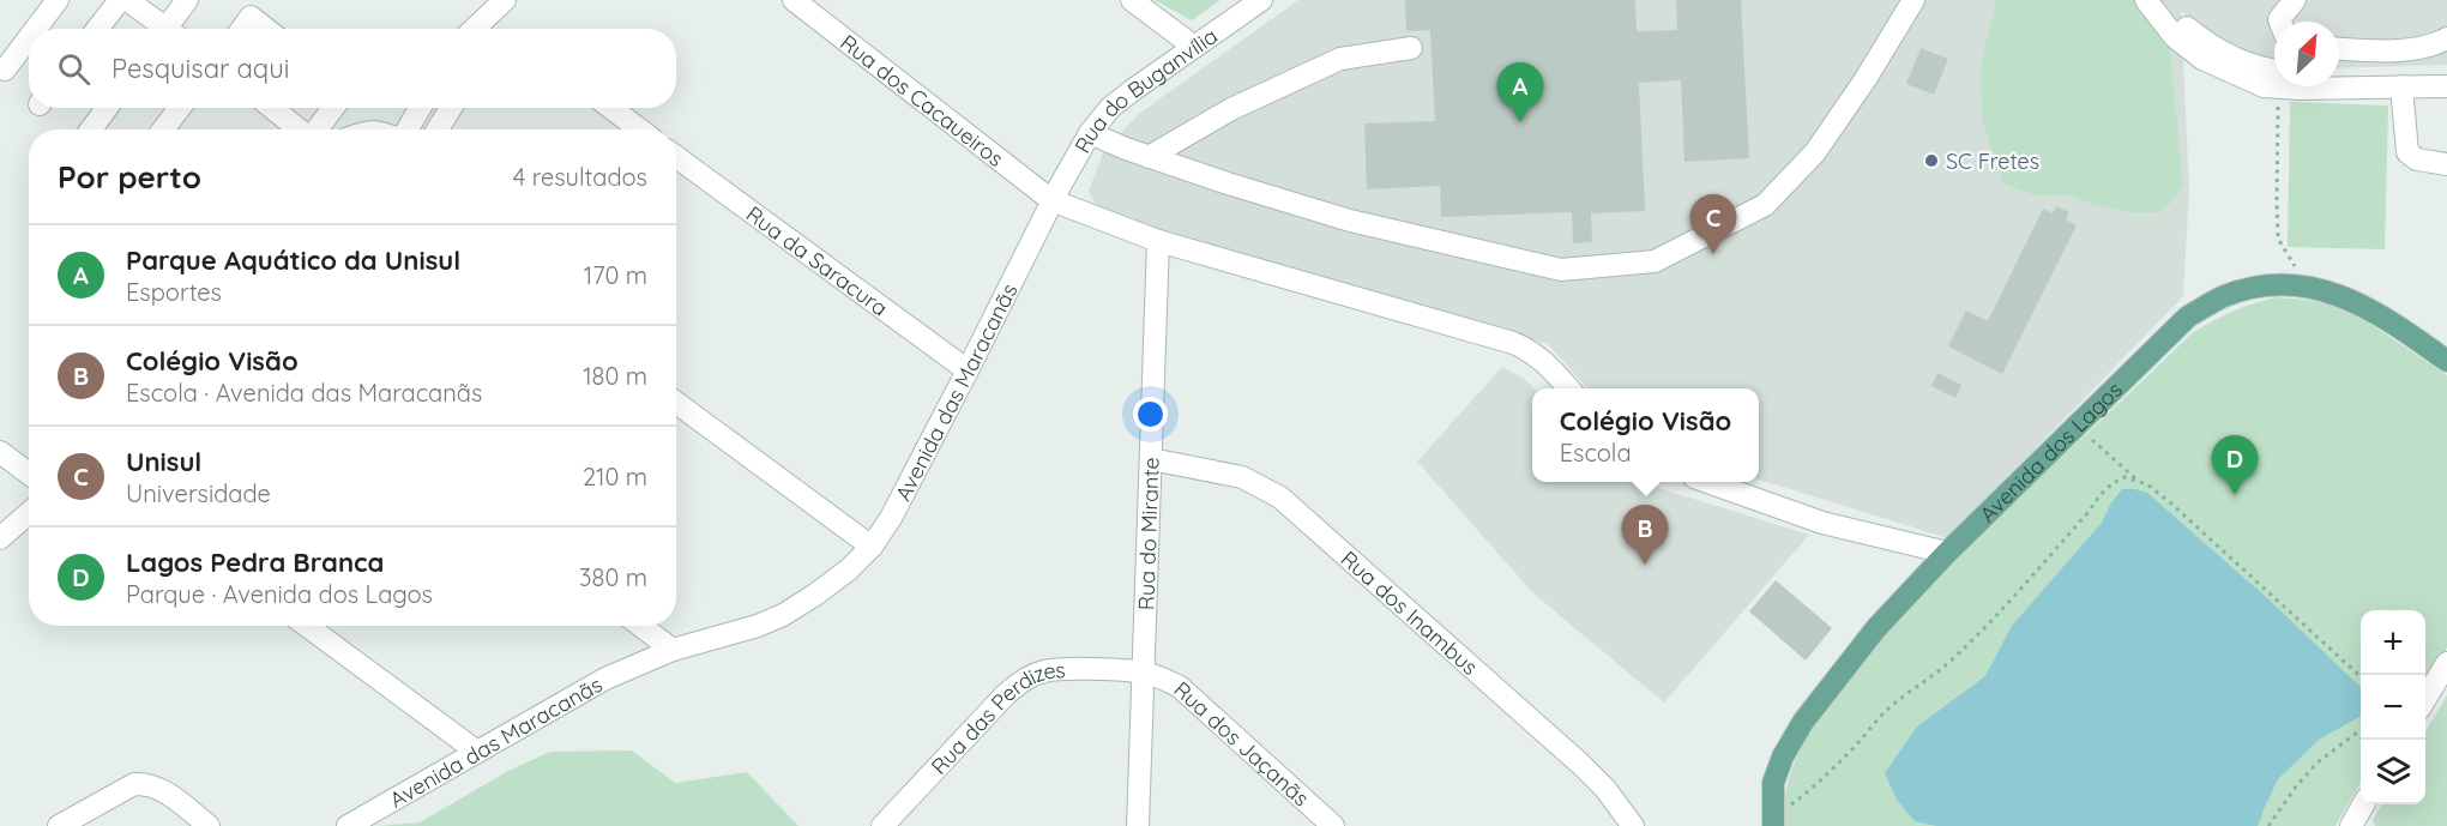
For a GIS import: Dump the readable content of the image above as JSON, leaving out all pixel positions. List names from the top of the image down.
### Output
{
  "streets": {
    "main road": ["Avenida dos Lagos"],
    "street": [
      "Rua do Buganvília",
      "Rua dos Cacaueiros",
      "Rua da Saracura",
      "Avenida das Maracanãs",
      "Rua do Mirante",
      "Rua dos Inambus",
      "Rua das Perdizes",
      "Rua dos Jaçanãs"
    ]
  },
  "crossings": [
    ["Rua do Buganvília", "Rua dos Cacaueiros"],
    ["Rua do Buganvília", "Avenida das Maracanãs"],
    ["Rua dos Cacaueiros", "Avenida das Maracanãs"],
    ["Rua da Saracura", "Avenida das Maracanãs"],
    ["Rua do Mirante", "Rua dos Inambus"],
    ["Rua do Mirante", "Rua das Perdizes"],
    ["Rua do Mirante", "Rua dos Jaçanãs"],
    ["Rua das Perdizes", "Rua dos Jaçanãs"]
  ],
  "places": ["SC Fretes"],
  "north": "top right",
  "page": {
    "search": "Pesquisar aqui",
    "pins": [
      "A",
      "C",
      "D",
      "B"
    ],
    "heading": ["Por perto", "4 resultados"],
    "list": [
      {
        "mark": "A",
        "name": "Parque Aquático da Unisul",
        "note": "Esportes",
        "value": "170 m"
      },
      {
        "mark": "B",
        "name": "Colégio Visão",
        "note": "Escola · Avenida das Maracanãs",
        "value": "180 m"
      },
      {
        "mark": "C",
        "name": "Unisul",
        "note": "Universidade",
        "value": "210 m"
      },
      {
        "mark": "D",
        "name": "Lagos Pedra Branca",
        "note": "Parque · Avenida dos Lagos",
        "value": "380 m"
      }
    ],
    "popup": ["Colégio Visão", "Escola"],
    "map_buttons": ["+", "−"]
  }
}
